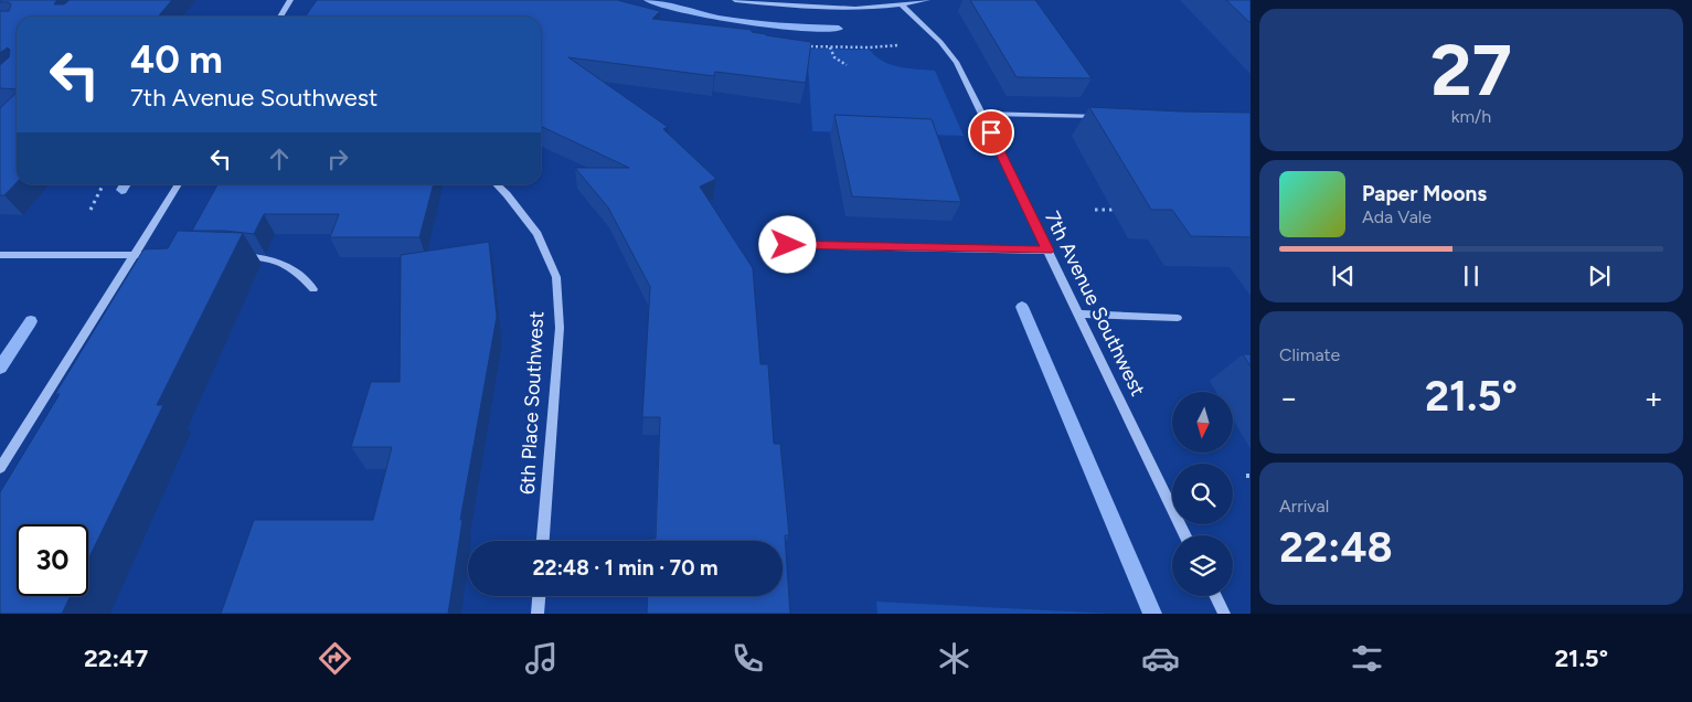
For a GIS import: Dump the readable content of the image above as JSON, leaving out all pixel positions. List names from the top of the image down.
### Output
{
  "streets": {
    "street": ["7th Avenue Southwest", "6th Place Southwest"]
  },
  "north": "bottom",
  "page": {
    "tile": [
      ["27", "km/h"],
      "Climate",
      ["Arrival", "22:48"]
    ],
    "turn": ["40 m", "7th Avenue Southwest"],
    "song": ["Paper Moons", "Ada Vale"],
    "heat": ["−", "21.5°", "+"],
    "limit": "30",
    "trip": "22:48 · 1 min · 70 m",
    "tabs": ["22:47", "21.5°"]
  }
}
